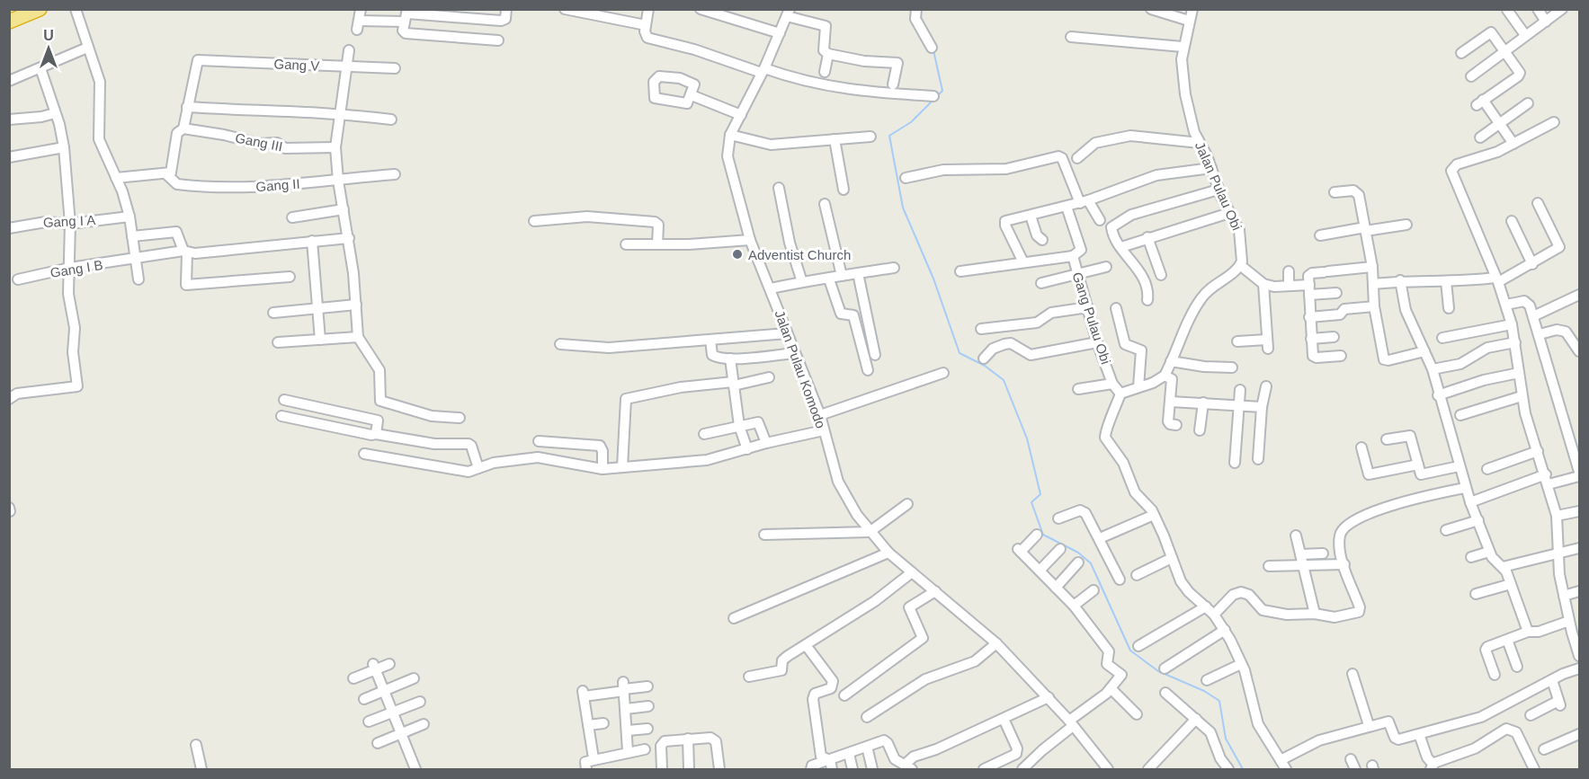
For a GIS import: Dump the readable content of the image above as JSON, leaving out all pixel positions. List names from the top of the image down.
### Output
{
  "streets": {
    "street": [
      "Gang V",
      "Gang III",
      "Gang II",
      "Jalan Pulau Obi",
      "Gang I A",
      "Gang I B",
      "Gang Pulau Obi",
      "Jalan Pulau Komodo"
    ]
  },
  "places": ["Adventist Church"],
  "north": "top"
}
